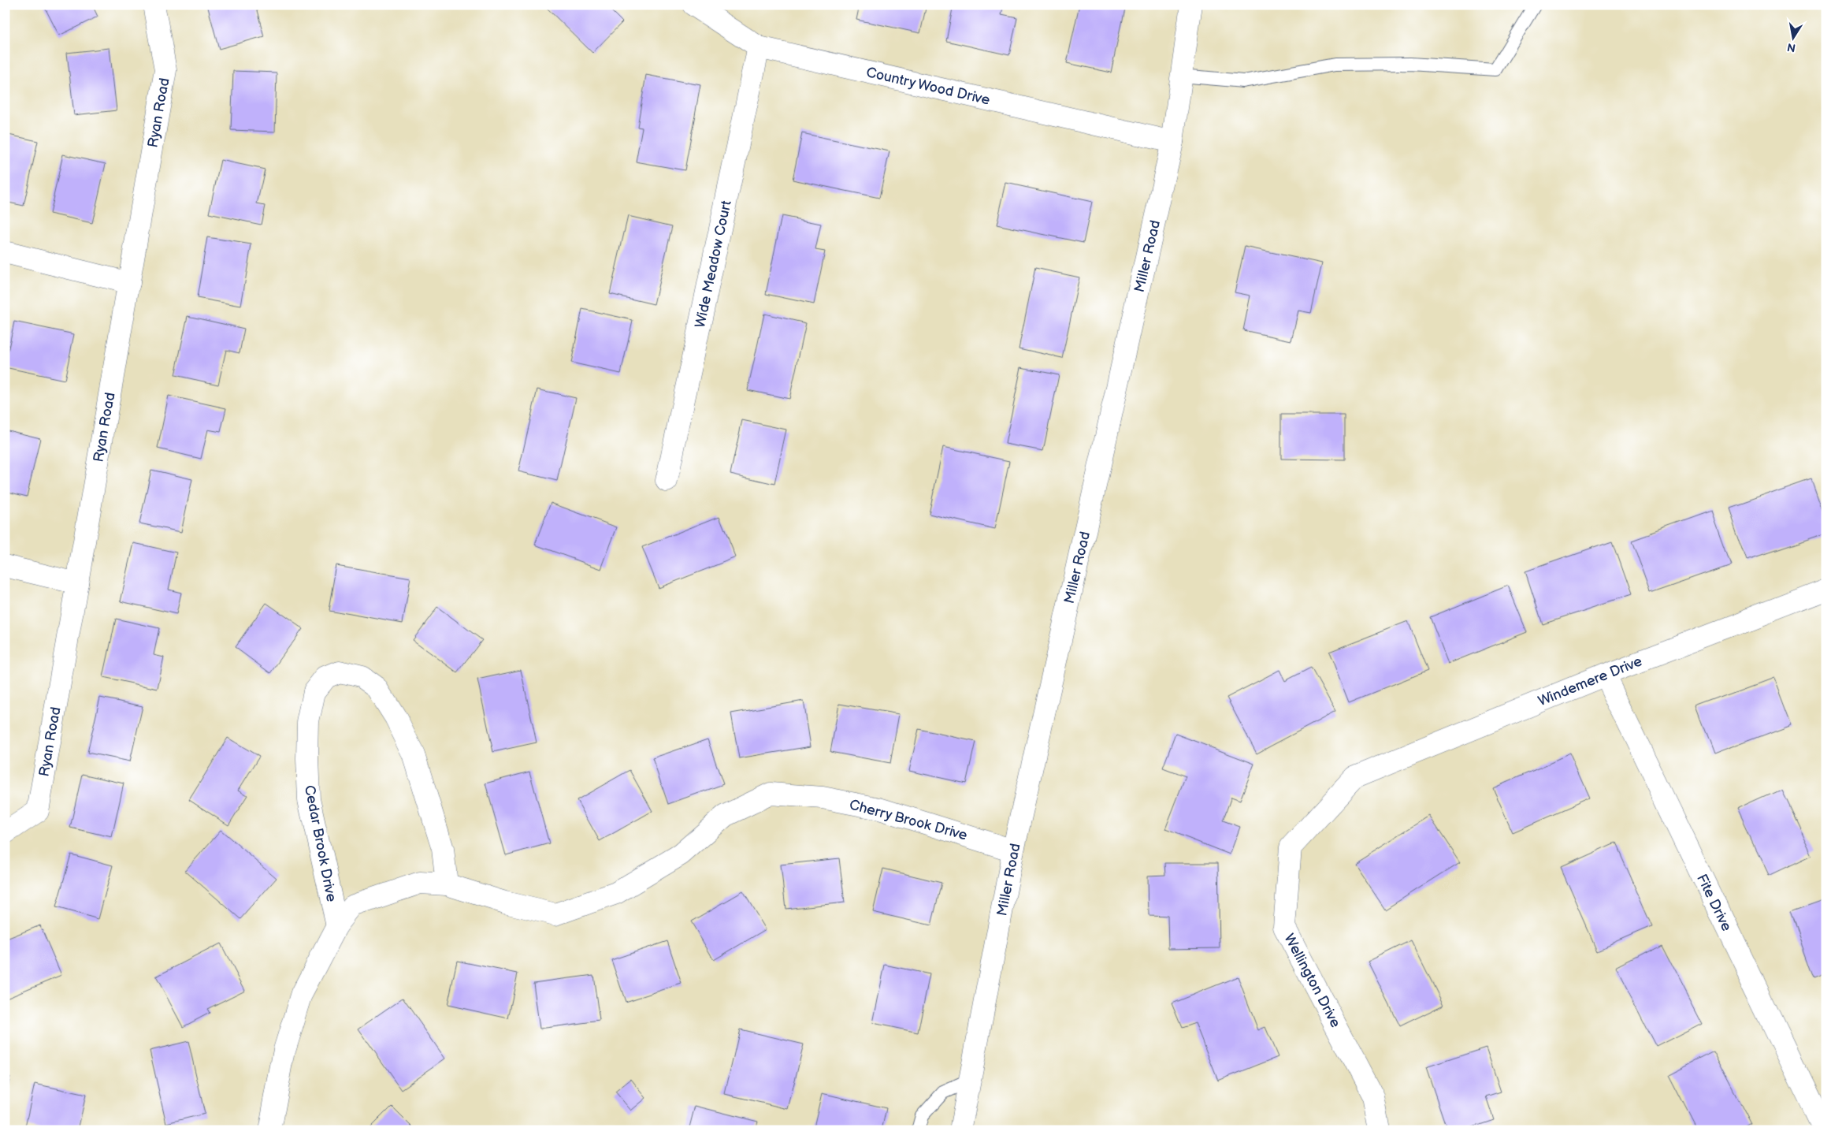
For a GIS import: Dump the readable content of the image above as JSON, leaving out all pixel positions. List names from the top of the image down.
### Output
{
  "streets": {
    "street": [
      "Country Wood Drive",
      "Ryan Road",
      "Miller Road",
      "Wide Meadow Court",
      "Windemere Drive",
      "Cherry Brook Drive",
      "Cedar Brook Drive",
      "Fite Drive",
      "Wellington Drive"
    ]
  },
  "crossings": [
    ["Country Wood Drive", "Miller Road"],
    ["Country Wood Drive", "Wide Meadow Court"],
    ["Miller Road", "Cherry Brook Drive"],
    ["Windemere Drive", "Fite Drive"],
    ["Windemere Drive", "Wellington Drive"],
    ["Cherry Brook Drive", "Cedar Brook Drive"]
  ],
  "north": "bottom"
}
